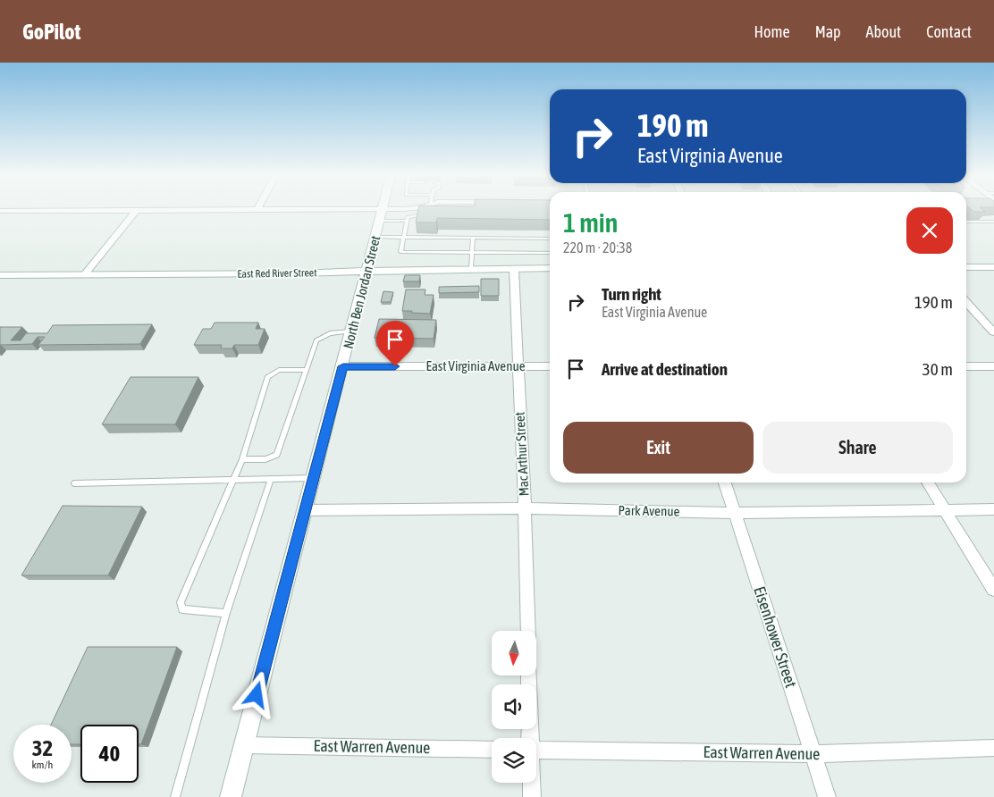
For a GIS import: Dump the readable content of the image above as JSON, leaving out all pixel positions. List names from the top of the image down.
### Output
{
  "streets": {
    "street": [
      "East Red River Street",
      "North Ben Jordan Street",
      "East Virginia Avenue",
      "Mac Arthur Street",
      "Park Avenue",
      "Eisenhower Street",
      "East Warren Avenue"
    ]
  },
  "crossings": [
    ["East Red River Street", "North Ben Jordan Street"],
    ["East Red River Street", "Mac Arthur Street"],
    ["North Ben Jordan Street", "East Virginia Avenue"],
    ["North Ben Jordan Street", "Park Avenue"],
    ["North Ben Jordan Street", "East Warren Avenue"],
    ["East Virginia Avenue", "Mac Arthur Street"],
    ["Mac Arthur Street", "Park Avenue"],
    ["Park Avenue", "Eisenhower Street"],
    ["Eisenhower Street", "East Warren Avenue"]
  ],
  "north": "bottom",
  "page": {
    "header": "GoPilot",
    "nav": [
      "Home",
      "Map",
      "About",
      "Contact"
    ],
    "turn": ["190 m", "East Virginia Avenue"],
    "heading": ["1 min", "220 m · 20:38"],
    "list": [
      {
        "name": "Turn right",
        "note": "East Virginia Avenue",
        "value": "190 m"
      },
      {
        "name": "Arrive at destination",
        "value": "30 m"
      }
    ],
    "buttons": ["Exit", "Share"],
    "speed": "32 km/h",
    "limit": "40"
  }
}
